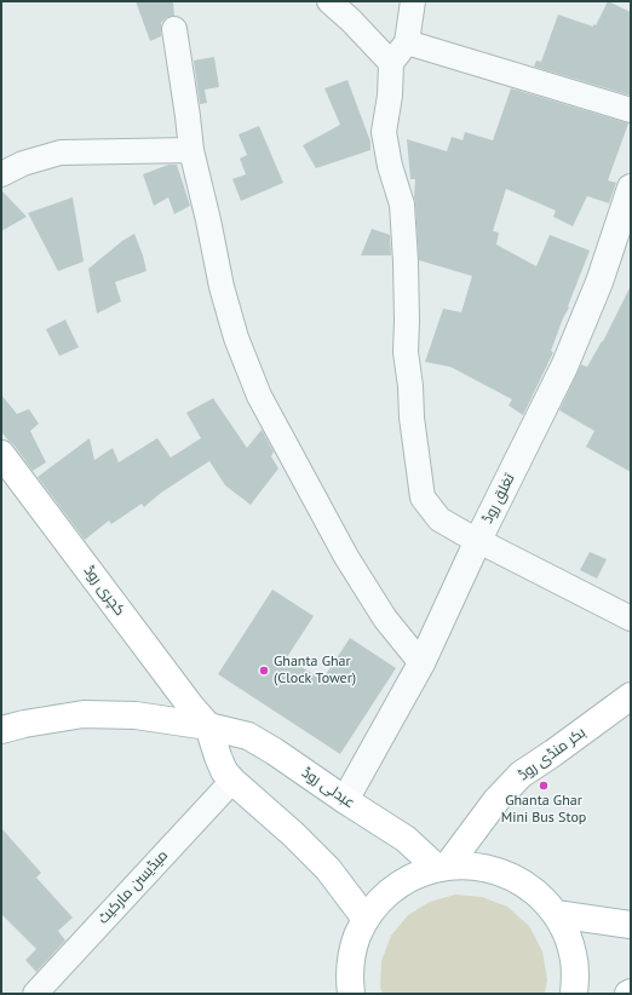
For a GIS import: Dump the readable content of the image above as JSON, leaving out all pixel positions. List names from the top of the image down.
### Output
{
  "streets": {
    "main road": ["کچری روڈ", "بکر منڈی روڈ", "عبدلی روڈ"],
    "street": ["تغلق روڈ", "میڈیسن مارکیٹ"]
  },
  "crossings": [
    ["تغلق روڈ", "عبدلی روڈ"],
    ["کچری روڈ", "عبدلی روڈ"],
    ["بکر منڈی روڈ", "عبدلی روڈ"]
  ],
  "places": ["Ghanta Ghar (Clock Tower)", "Ghanta Ghar Mini Bus Stop"]
}
